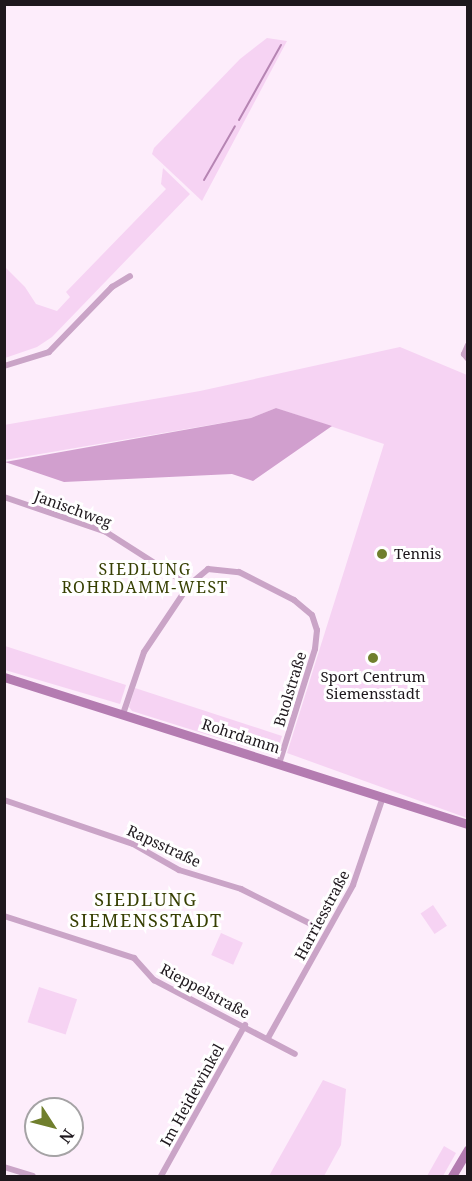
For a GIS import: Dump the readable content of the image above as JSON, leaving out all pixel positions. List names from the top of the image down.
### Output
{
  "streets": {
    "main road": ["Rohrdamm"],
    "street": [
      "Janischweg",
      "Buolstraße",
      "Rapsstraße",
      "Harriesstraße",
      "Rieppelstraße",
      "Im Heidewinkel"
    ]
  },
  "crossings": [
    ["Janischweg", "Buolstraße"],
    ["Buolstraße", "Rohrdamm"],
    ["Rohrdamm", "Harriesstraße"],
    ["Harriesstraße", "Rieppelstraße"],
    ["Rieppelstraße", "Im Heidewinkel"]
  ],
  "districts": ["SIEDLUNG ROHRDAMM-WEST", "SIEDLUNG SIEMENSSTADT"],
  "places": ["Tennis", "Sport Centrum Siemensstadt"],
  "north": "bottom right"
}
